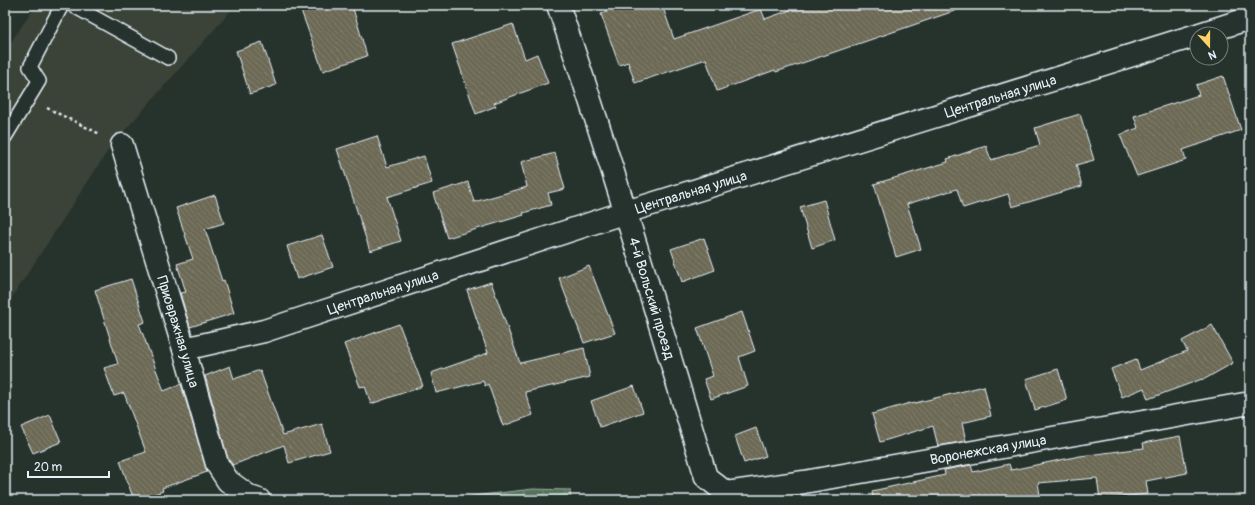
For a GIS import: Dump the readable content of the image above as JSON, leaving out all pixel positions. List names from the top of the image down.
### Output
{
  "streets": {
    "street": [
      "Центральная улица",
      "4-й Вольский проезд",
      "Приовражная улица",
      "Воронежская улица"
    ]
  },
  "crossings": [
    ["Центральная улица", "4-й Вольский проезд"],
    ["Центральная улица", "Приовражная улица"],
    ["4-й Вольский проезд", "Воронежская улица"]
  ],
  "scale_bar": "20 m",
  "north": "bottom"
}
